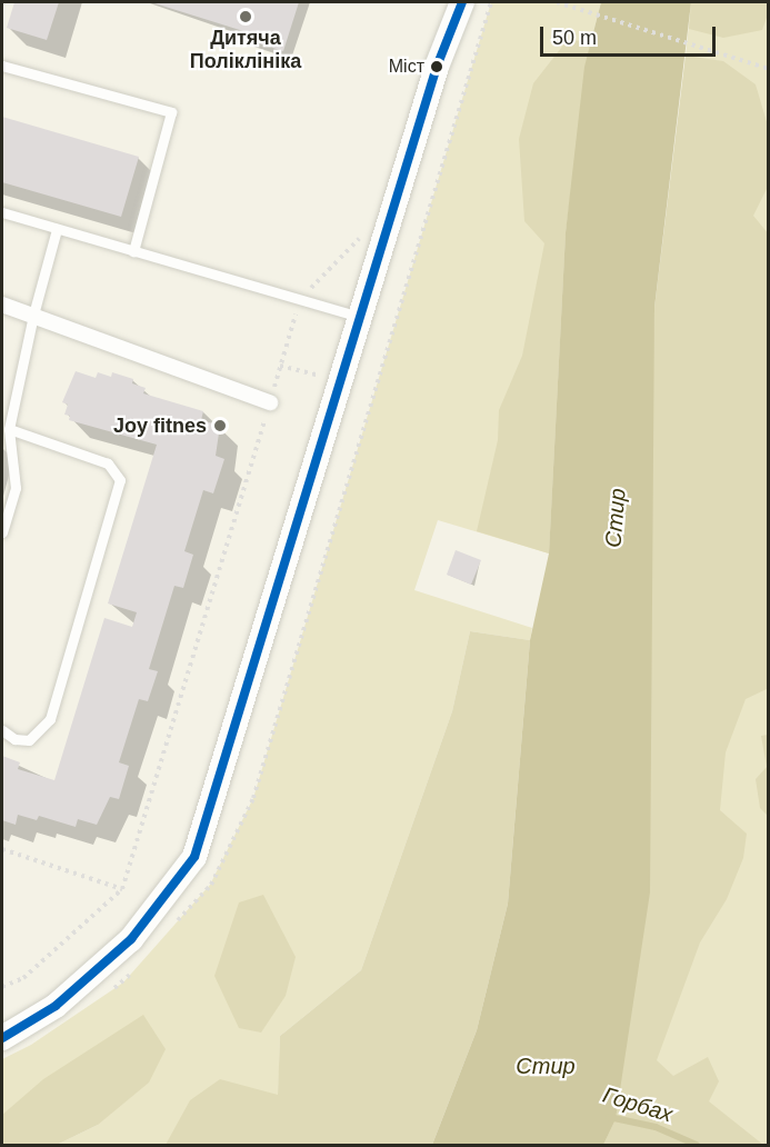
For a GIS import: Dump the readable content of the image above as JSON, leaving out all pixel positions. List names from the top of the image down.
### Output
{
  "water": ["Стир", "Горбах"],
  "places": ["Дитяча Поліклініка", "Міст", "Joy fitnes"],
  "scale_bar": "50 m"
}
